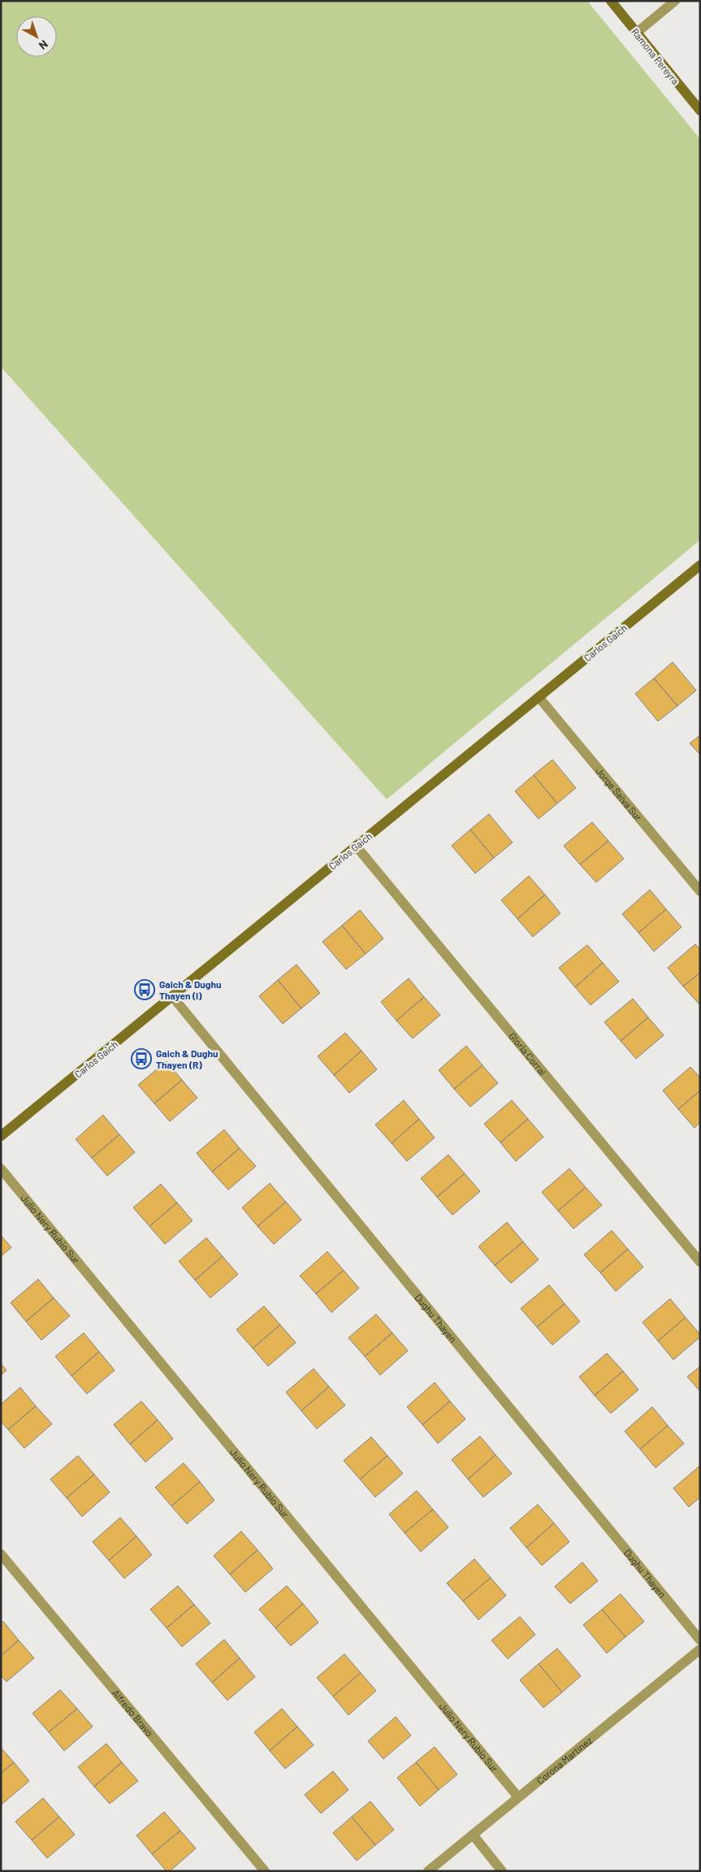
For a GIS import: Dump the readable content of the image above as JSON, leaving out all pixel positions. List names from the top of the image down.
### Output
{
  "streets": {
    "street": [
      "Ramona Pereyra",
      "Carlos Gaich",
      "Jorge Selva Sur",
      "Gloria Corral",
      "Julio Nery Rubio Sur",
      "Dughu Thayen",
      "Alfredo Bravo",
      "Corona Martínez"
    ]
  },
  "crossings": [
    ["Carlos Gaich", "Jorge Selva Sur"],
    ["Carlos Gaich", "Gloria Corral"],
    ["Carlos Gaich", "Dughu Thayen"],
    ["Julio Nery Rubio Sur", "Corona Martínez"]
  ],
  "places": {
    "bus stop": ["Gaich & Dughu Thayen (I)", "Gaich & Dughu Thayen (R)"]
  },
  "north": "bottom right"
}
